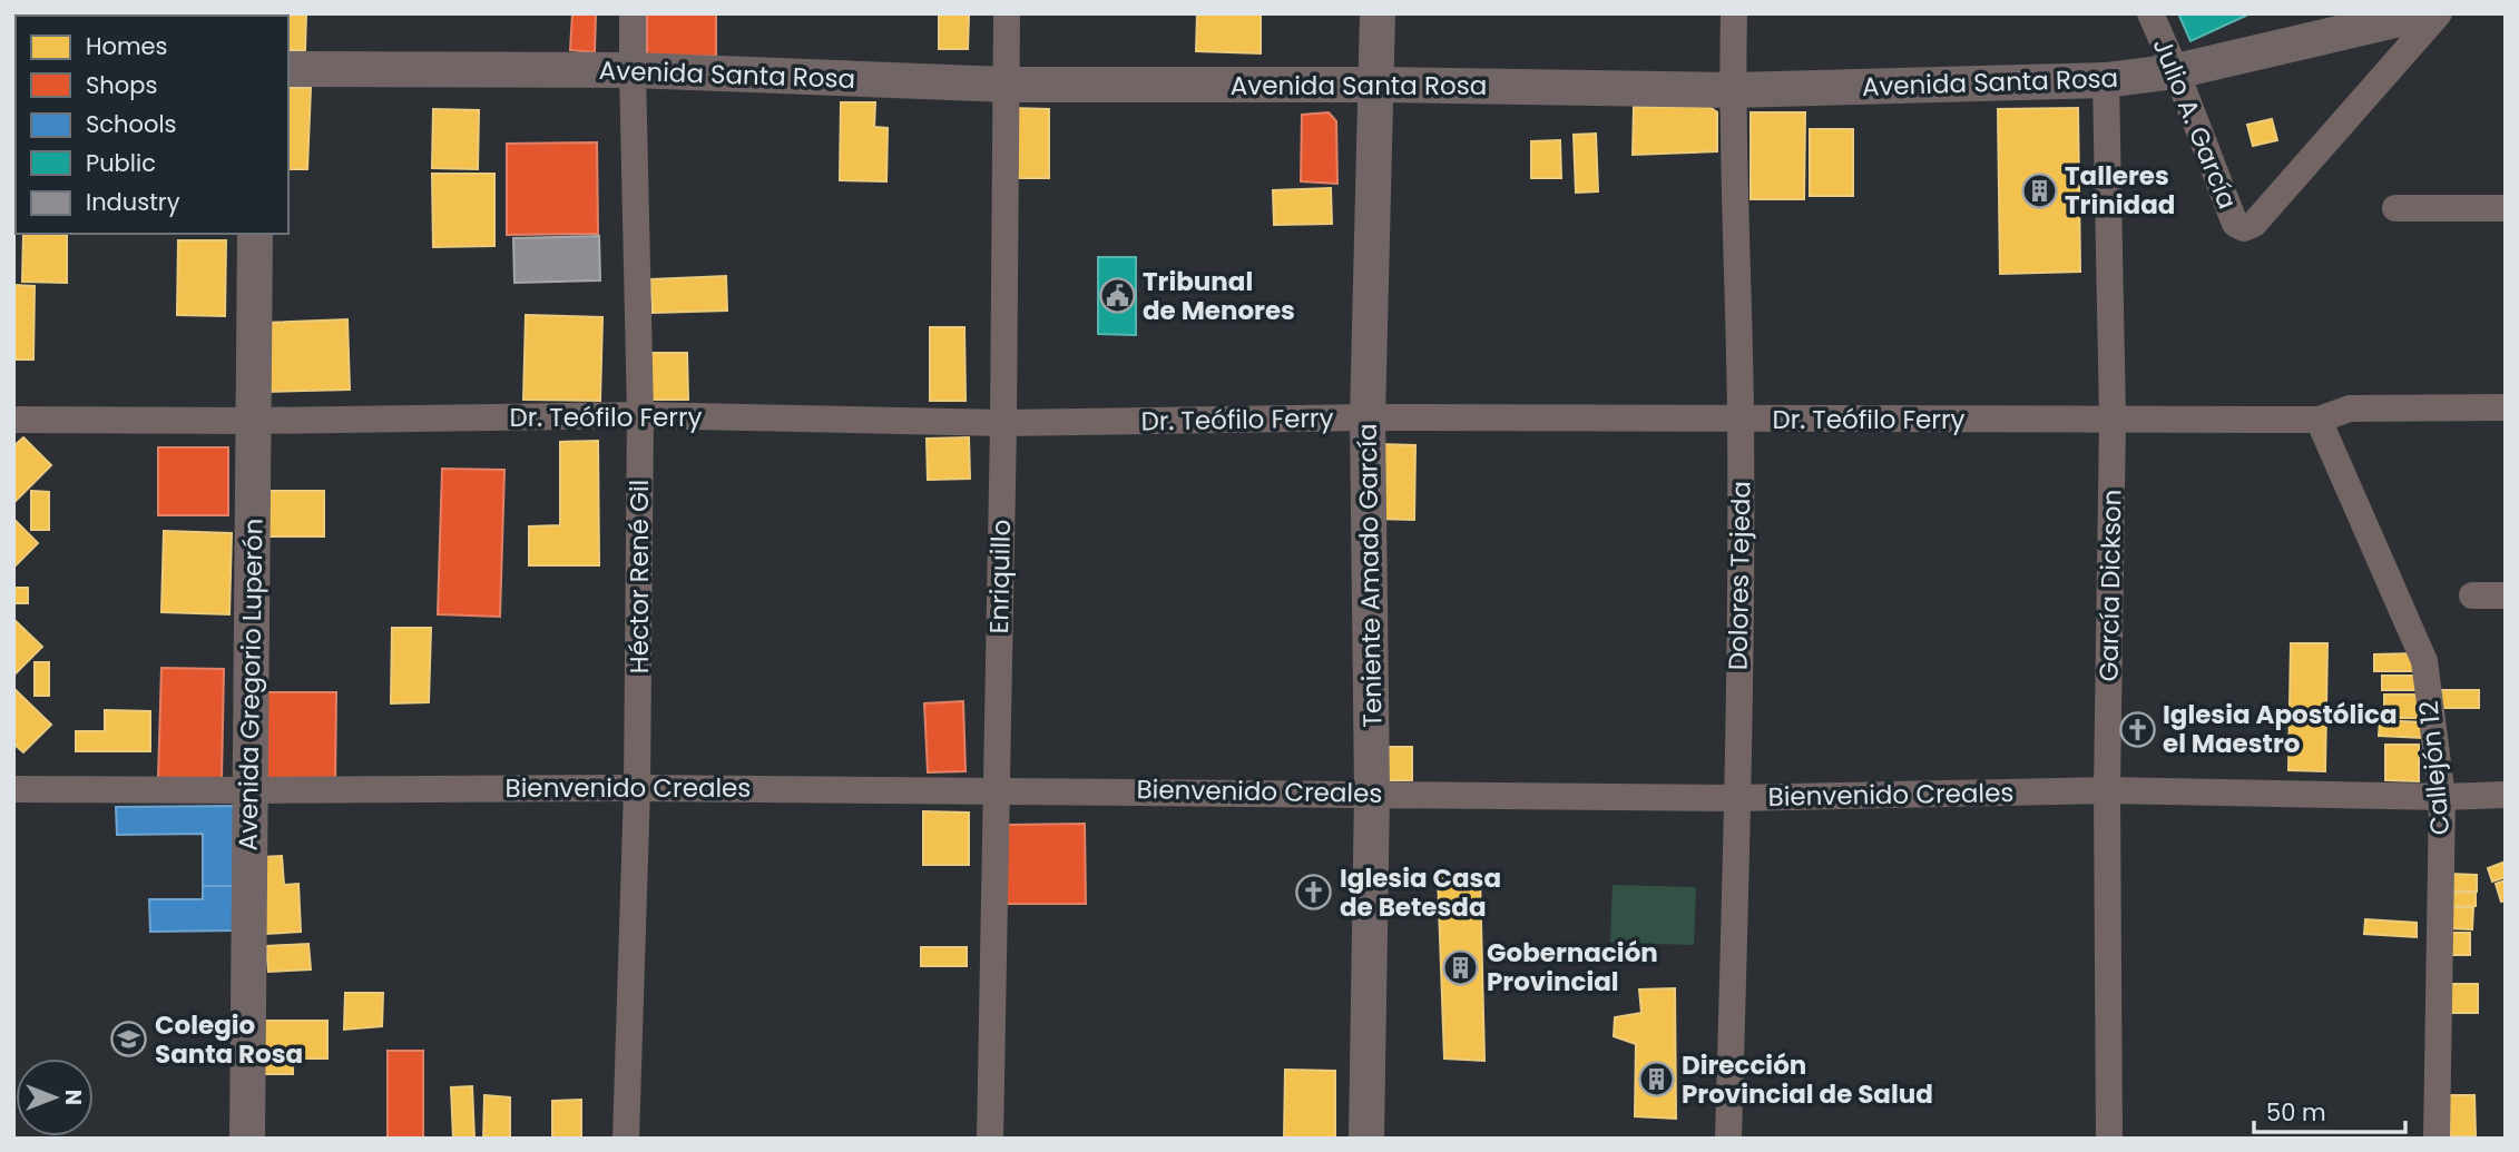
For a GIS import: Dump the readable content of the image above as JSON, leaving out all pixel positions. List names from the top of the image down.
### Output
{
  "streets": {
    "main road": ["Avenida Santa Rosa", "Teniente Amado García", "Avenida Gregorio Luperón"],
    "street": [
      "Julio A. García",
      "Dr. Teófilo Ferry",
      "Dolores Tejeda",
      "Héctor René Gil",
      "Enriquillo",
      "García Dickson",
      "Callejón 12",
      "Bienvenido Creales"
    ]
  },
  "crossings": [
    ["Avenida Santa Rosa", "Julio A. García"],
    ["Avenida Santa Rosa", "Teniente Amado García"],
    ["Avenida Santa Rosa", "Dolores Tejeda"],
    ["Avenida Santa Rosa", "Héctor René Gil"],
    ["Avenida Santa Rosa", "Enriquillo"],
    ["Avenida Santa Rosa", "García Dickson"],
    ["Dr. Teófilo Ferry", "Teniente Amado García"],
    ["Dr. Teófilo Ferry", "Dolores Tejeda"],
    ["Dr. Teófilo Ferry", "Héctor René Gil"],
    ["Dr. Teófilo Ferry", "Enriquillo"],
    ["Dr. Teófilo Ferry", "García Dickson"],
    ["Dr. Teófilo Ferry", "Avenida Gregorio Luperón"],
    ["Dr. Teófilo Ferry", "Callejón 12"],
    ["Teniente Amado García", "Bienvenido Creales"],
    ["Dolores Tejeda", "Bienvenido Creales"],
    ["Héctor René Gil", "Bienvenido Creales"],
    ["Enriquillo", "Bienvenido Creales"],
    ["García Dickson", "Bienvenido Creales"],
    ["Avenida Gregorio Luperón", "Bienvenido Creales"],
    ["Callejón 12", "Bienvenido Creales"]
  ],
  "places": {
    "building": ["Talleres Trinidad", "Gobernación Provincial", "Dirección Provincial de Salud"],
    "public building": ["Tribunal de Menores"],
    "church": ["Iglesia Apostólica el Maestro", "Iglesia Casa de Betesda"],
    "school or university": ["Colegio Santa Rosa"]
  },
  "legend": [
    "Homes",
    "Shops",
    "Schools",
    "Public",
    "Industry"
  ],
  "scale_bar": "50 m",
  "north": "right"
}
